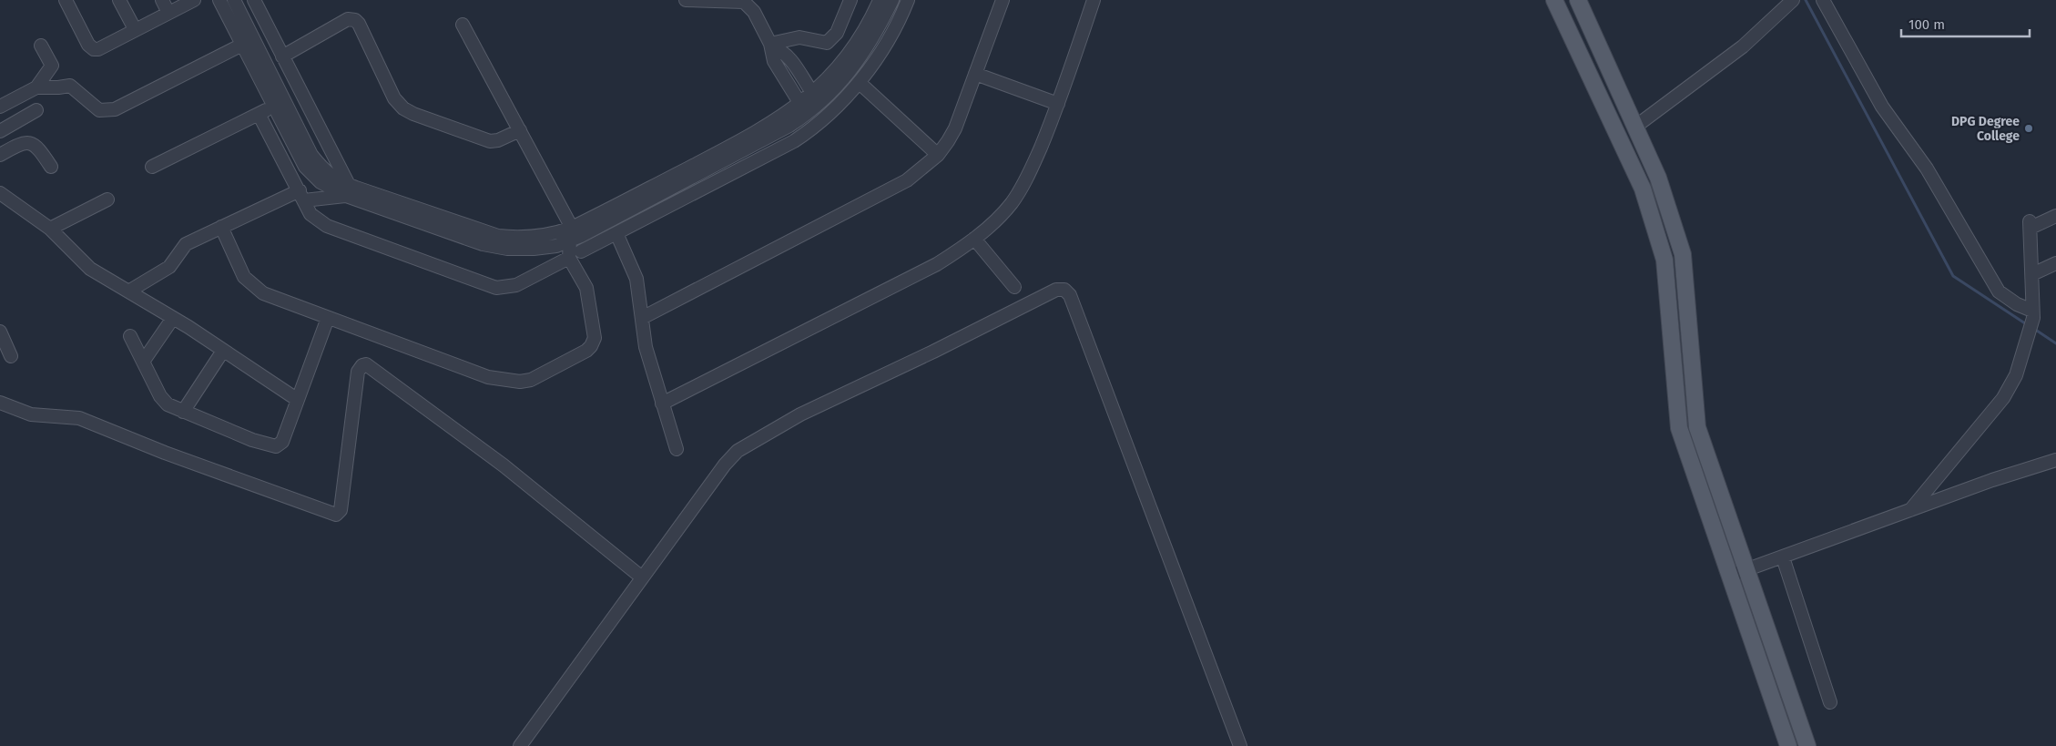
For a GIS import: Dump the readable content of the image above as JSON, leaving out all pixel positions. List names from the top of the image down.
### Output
{
  "places": ["DPG Degree College"],
  "scale_bar": "100 m"
}
